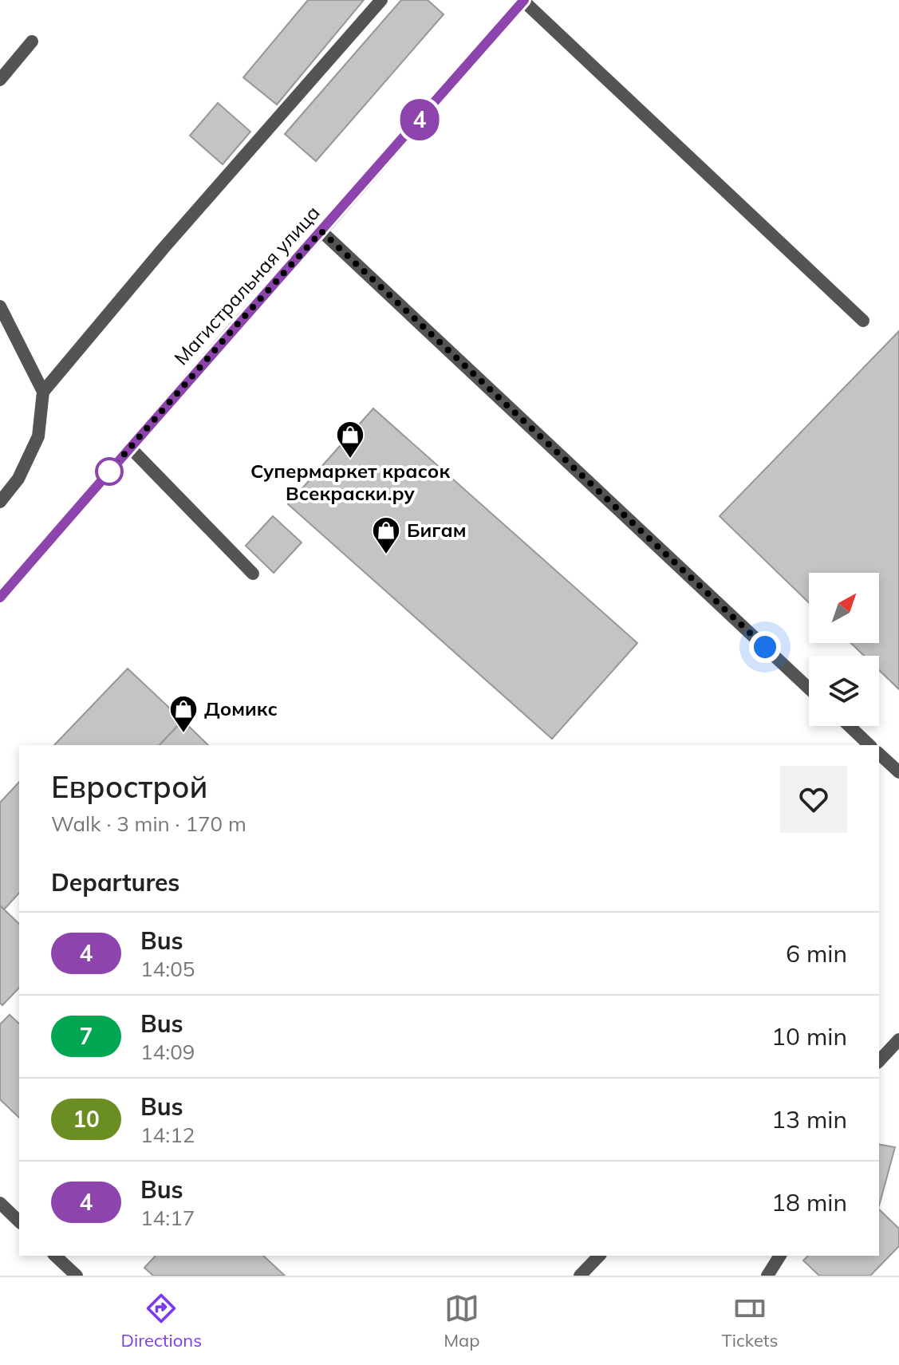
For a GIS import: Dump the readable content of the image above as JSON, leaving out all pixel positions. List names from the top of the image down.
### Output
{
  "streets": {
    "main road": ["Магистральная улица"]
  },
  "places": {
    "shop": ["Супермаркет красок Всекраски.ру", "Бигам", "Домикс"]
  },
  "lines": ["bus line 4"],
  "north": "top right",
  "page": {
    "on_map": "4",
    "heading": [
      ["Еврострой", "Walk · 3 min · 170 m"],
      "Departures"
    ],
    "list": [
      {
        "mark": "4",
        "name": "Bus",
        "note": "14:05",
        "value": "6 min"
      },
      {
        "mark": "7",
        "name": "Bus",
        "note": "14:09",
        "value": "10 min"
      },
      {
        "mark": "10",
        "name": "Bus",
        "note": "14:12",
        "value": "13 min"
      },
      {
        "mark": "4",
        "name": "Bus",
        "note": "14:17",
        "value": "18 min"
      }
    ],
    "tabs": ["Directions", "Map", "Tickets"]
  }
}
